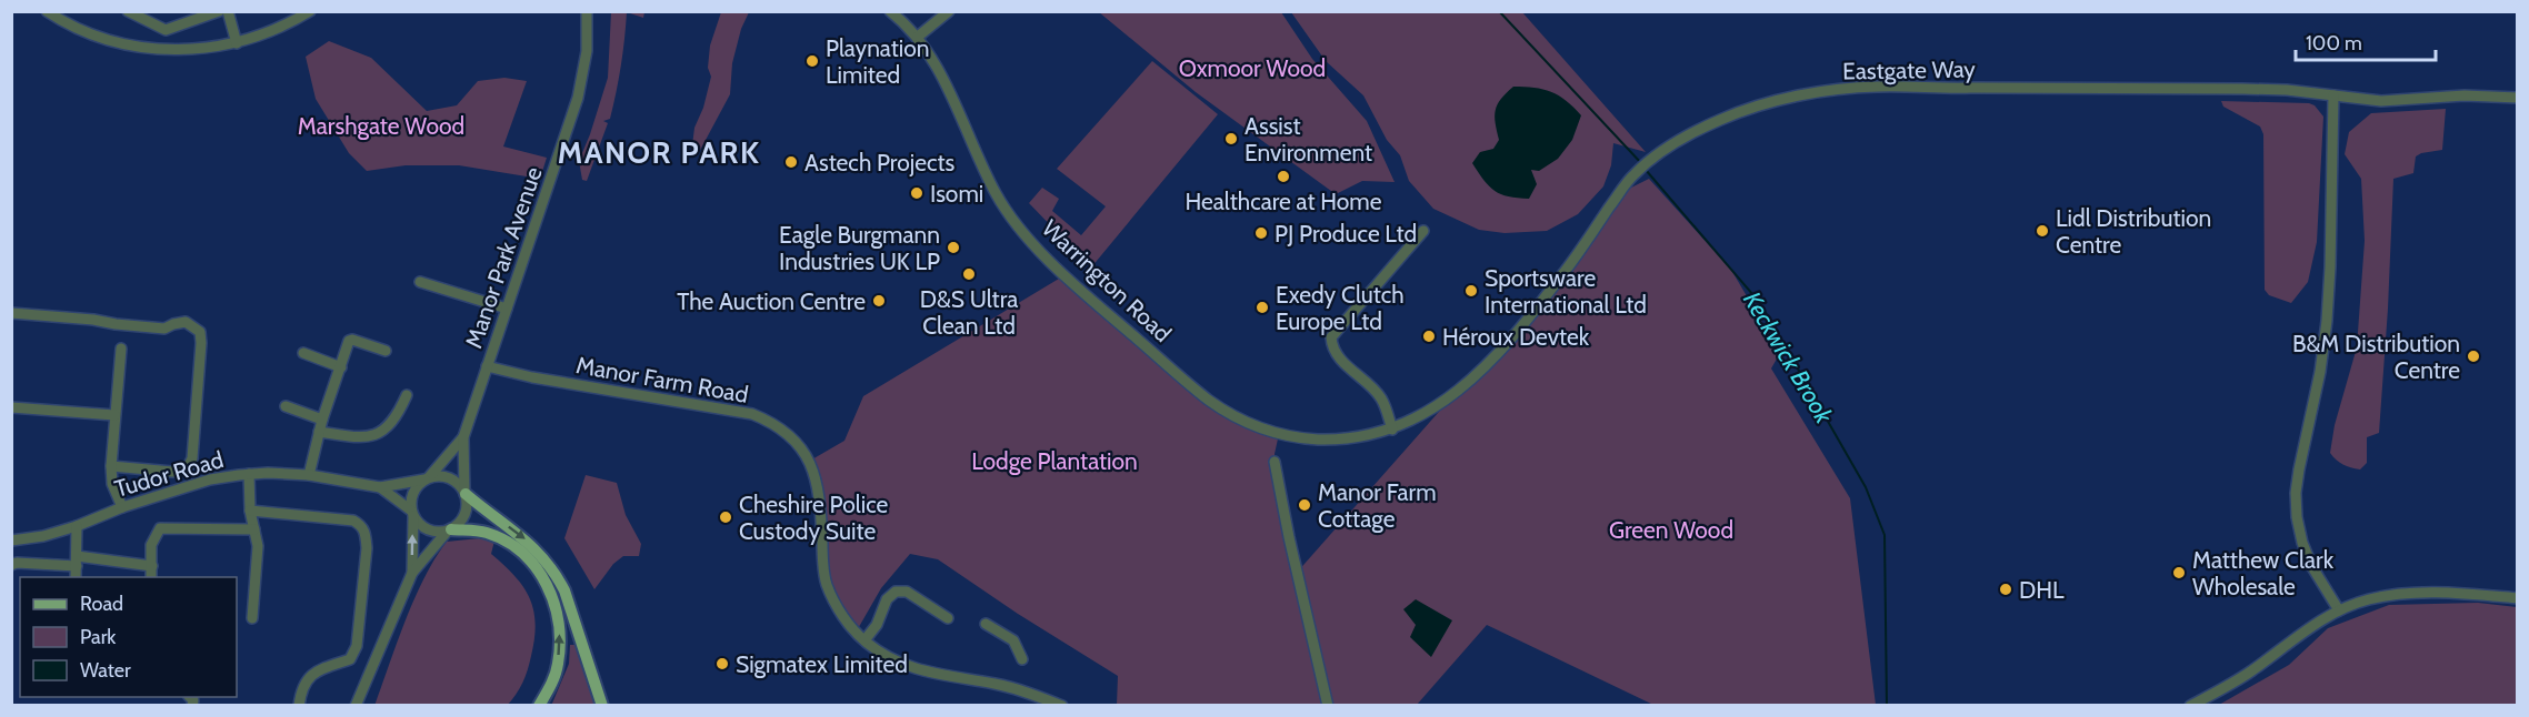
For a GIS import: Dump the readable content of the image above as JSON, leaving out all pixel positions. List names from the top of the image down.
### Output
{
  "streets": {
    "street": [
      "Eastgate Way",
      "Manor Park Avenue",
      "Warrington Road",
      "Manor Farm Road",
      "Tudor Road"
    ]
  },
  "crossings": [
    ["Eastgate Way", "Warrington Road"],
    ["Manor Park Avenue", "Manor Farm Road"],
    ["Manor Park Avenue", "Tudor Road"]
  ],
  "districts": ["MANOR PARK"],
  "water": ["Keckwick Brook"],
  "parks": [
    "Oxmoor Wood",
    "Marshgate Wood",
    "Lodge Plantation",
    "Green Wood"
  ],
  "places": [
    "Playnation Limited",
    "Assist Environment",
    "Astech Projects",
    "Healthcare at Home",
    "Isomi",
    "Lidl Distribution Centre",
    "PJ Produce Ltd",
    "Eagle Burgmann Industries UK LP",
    "D&S Ultra Clean Ltd",
    "Sportsware International Ltd",
    "The Auction Centre",
    "Exedy Clutch Europe Ltd",
    "Héroux Devtek",
    "B&M Distribution Centre",
    "Manor Farm Cottage",
    "Cheshire Police Custody Suite",
    "Matthew Clark Wholesale",
    "DHL",
    "Sigmatex Limited"
  ],
  "legend": ["Road", "Park", "Water"],
  "scale_bar": "100 m"
}
